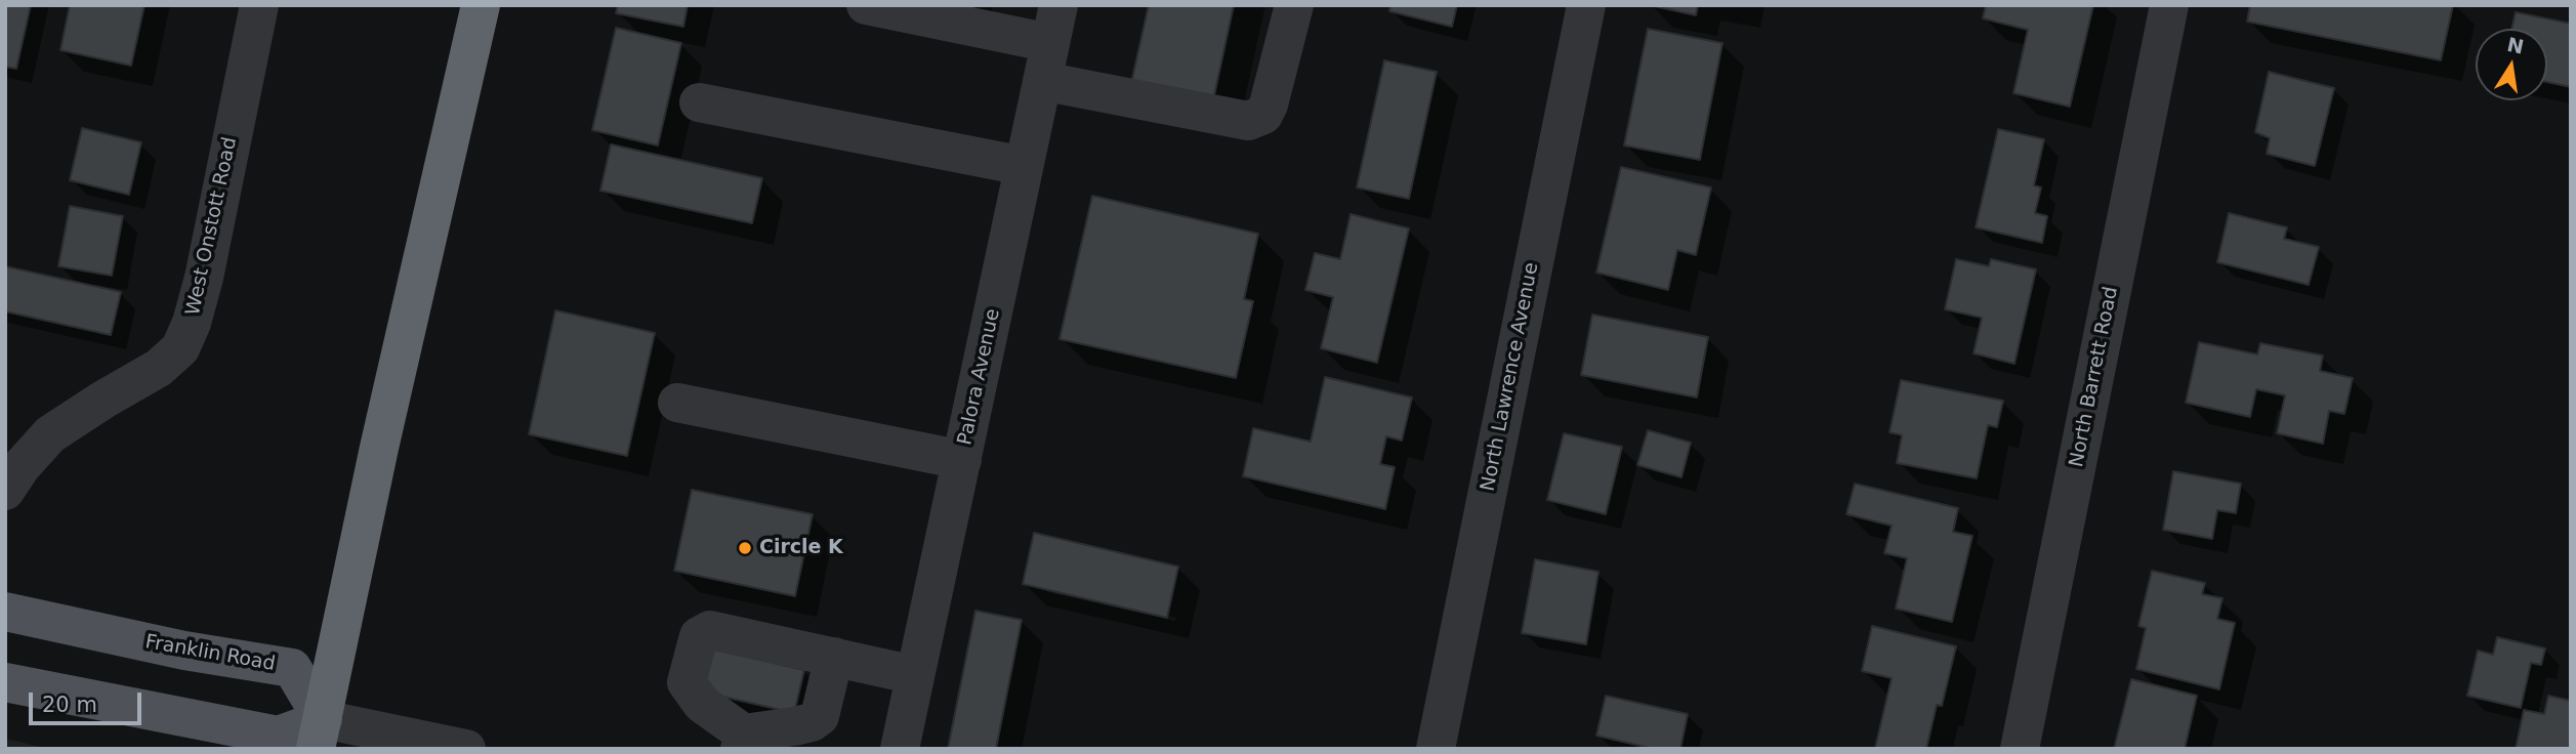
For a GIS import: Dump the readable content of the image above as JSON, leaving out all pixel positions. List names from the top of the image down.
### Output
{
  "streets": {
    "main road": ["Franklin Road"],
    "street": [
      "West Onstott Road",
      "Palora Avenue",
      "North Lawrence Avenue",
      "North Barrett Road"
    ]
  },
  "places": ["Circle K"],
  "scale_bar": "20 m",
  "north": "top"
}
